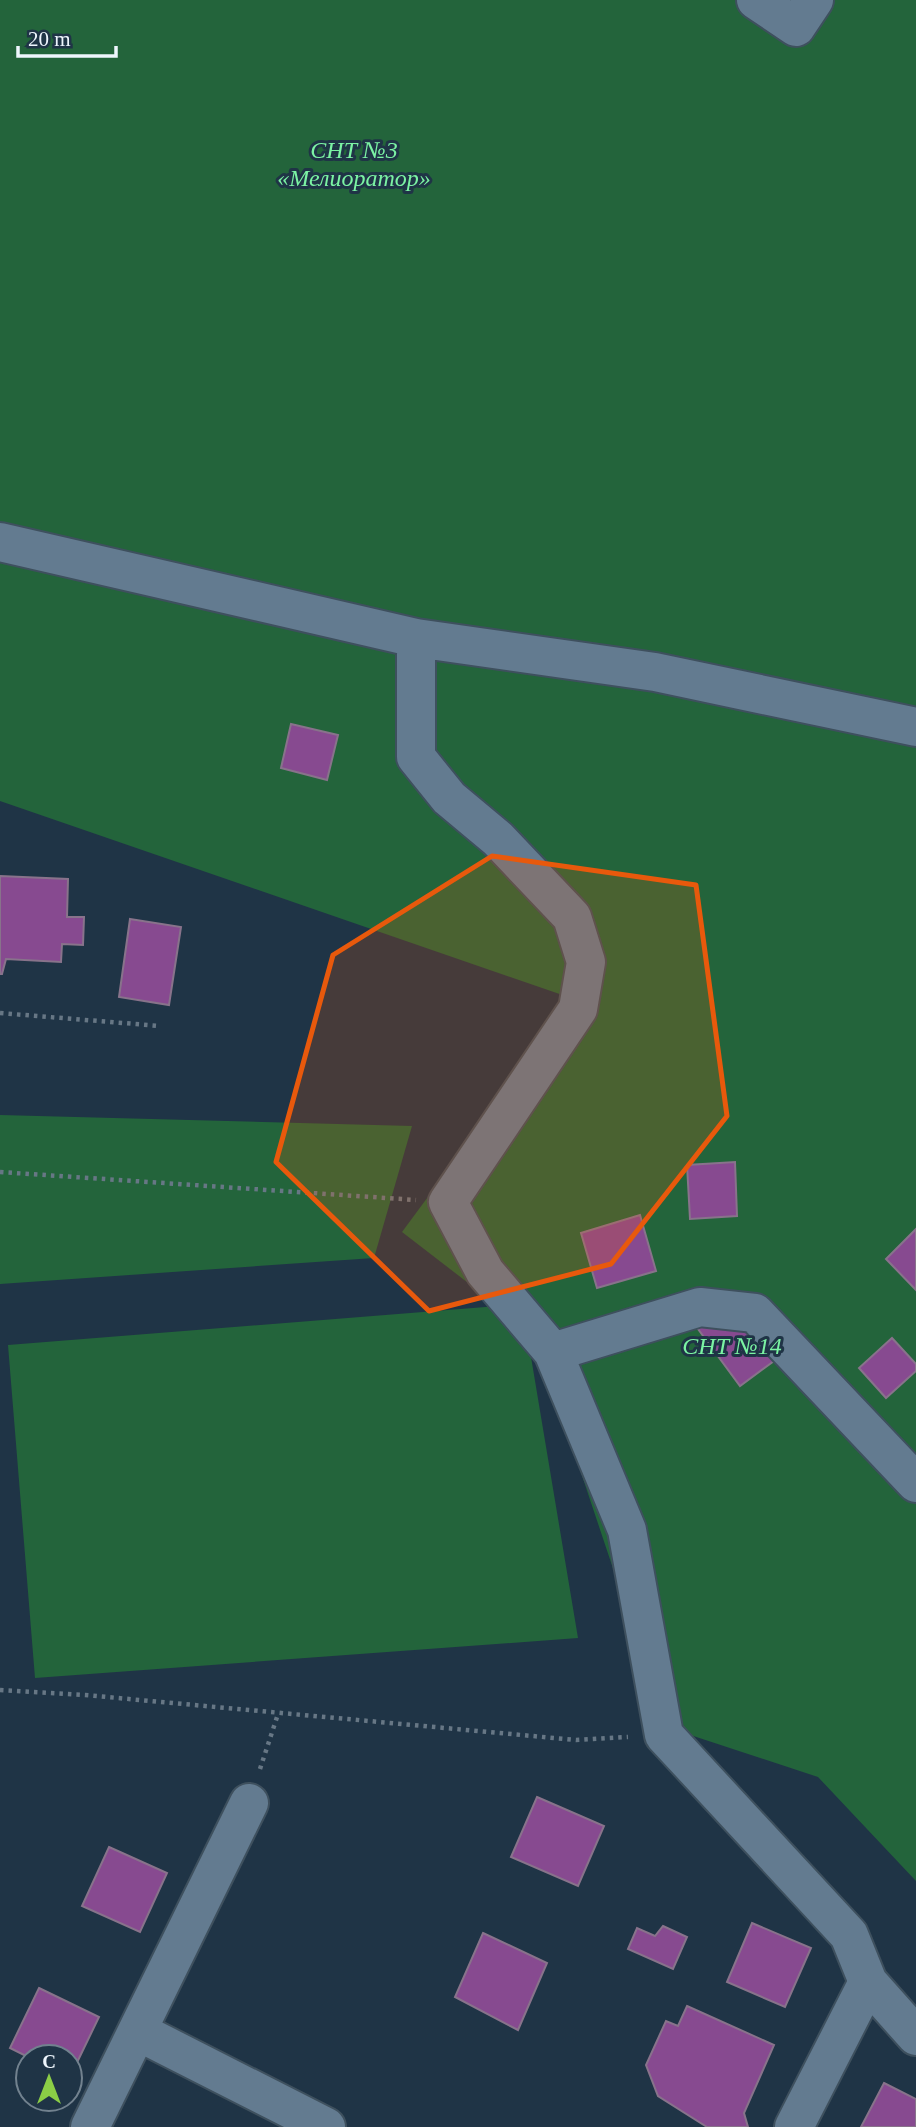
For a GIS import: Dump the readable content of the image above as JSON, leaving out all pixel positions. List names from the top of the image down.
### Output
{
  "parks": ["СНТ №3 «Мелиоратор»", "СНТ №14"],
  "scale_bar": "20 m",
  "north": "top"
}
